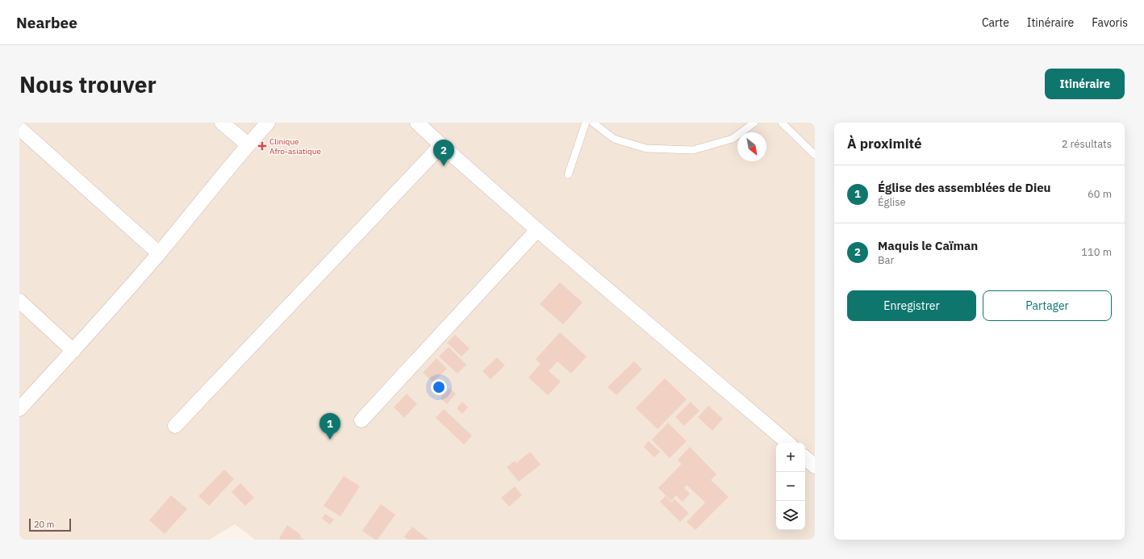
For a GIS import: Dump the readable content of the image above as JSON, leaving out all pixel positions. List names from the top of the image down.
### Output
{
  "places": {
    "health": ["Clinique Afro-asiatique"]
  },
  "scale_bar": "20 m",
  "north": "bottom right",
  "page": {
    "header": "Nearbee",
    "nav": ["Carte", "Itinéraire", "Favoris"],
    "buttons": [
      "Itinéraire",
      ["Enregistrer", "Partager"]
    ],
    "title": "Nous trouver",
    "heading": ["À proximité", "2 résultats"],
    "pins": ["2", "1"],
    "list": [
      {
        "mark": "1",
        "name": "Église des assemblées de Dieu",
        "note": "Église",
        "value": "60 m"
      },
      {
        "mark": "2",
        "name": "Maquis le Caïman",
        "note": "Bar",
        "value": "110 m"
      }
    ],
    "map_buttons": ["+", "−"],
    "scale": "20 m"
  }
}
